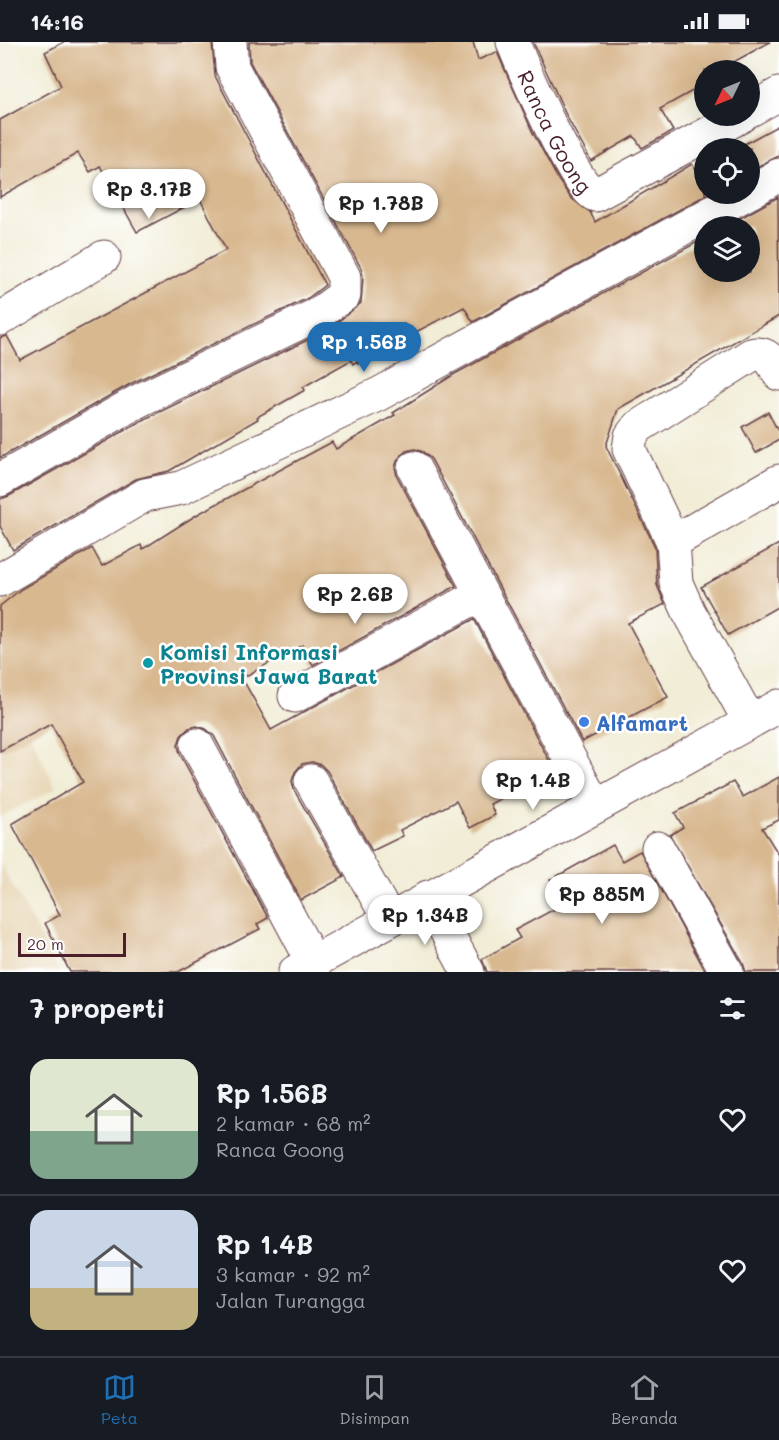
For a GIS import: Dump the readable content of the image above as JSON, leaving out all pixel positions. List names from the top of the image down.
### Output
{
  "streets": {
    "street": ["Ranca Goong"]
  },
  "places": ["Komisi Informasi Provinsi Jawa Barat", "Alfamart"],
  "scale_bar": "20 m",
  "north": "bottom left",
  "page": {
    "status": "14:16",
    "price": [
      "Rp 3.17B",
      "Rp 1.78B",
      "Rp 1.56B",
      "Rp 2.6B",
      "Rp 1.4B",
      "Rp 885M",
      "Rp 1.34B"
    ],
    "scale": "20 m",
    "heading": "7 properti",
    "list": [
      {
        "name": "Rp 1.56B",
        "note": "2 kamar · 68 m² · Ranca Goong"
      },
      {
        "name": "Rp 1.4B",
        "note": "3 kamar · 92 m² · Jalan Turangga"
      }
    ],
    "tabs": ["Peta", "Disimpan", "Beranda"]
  }
}
